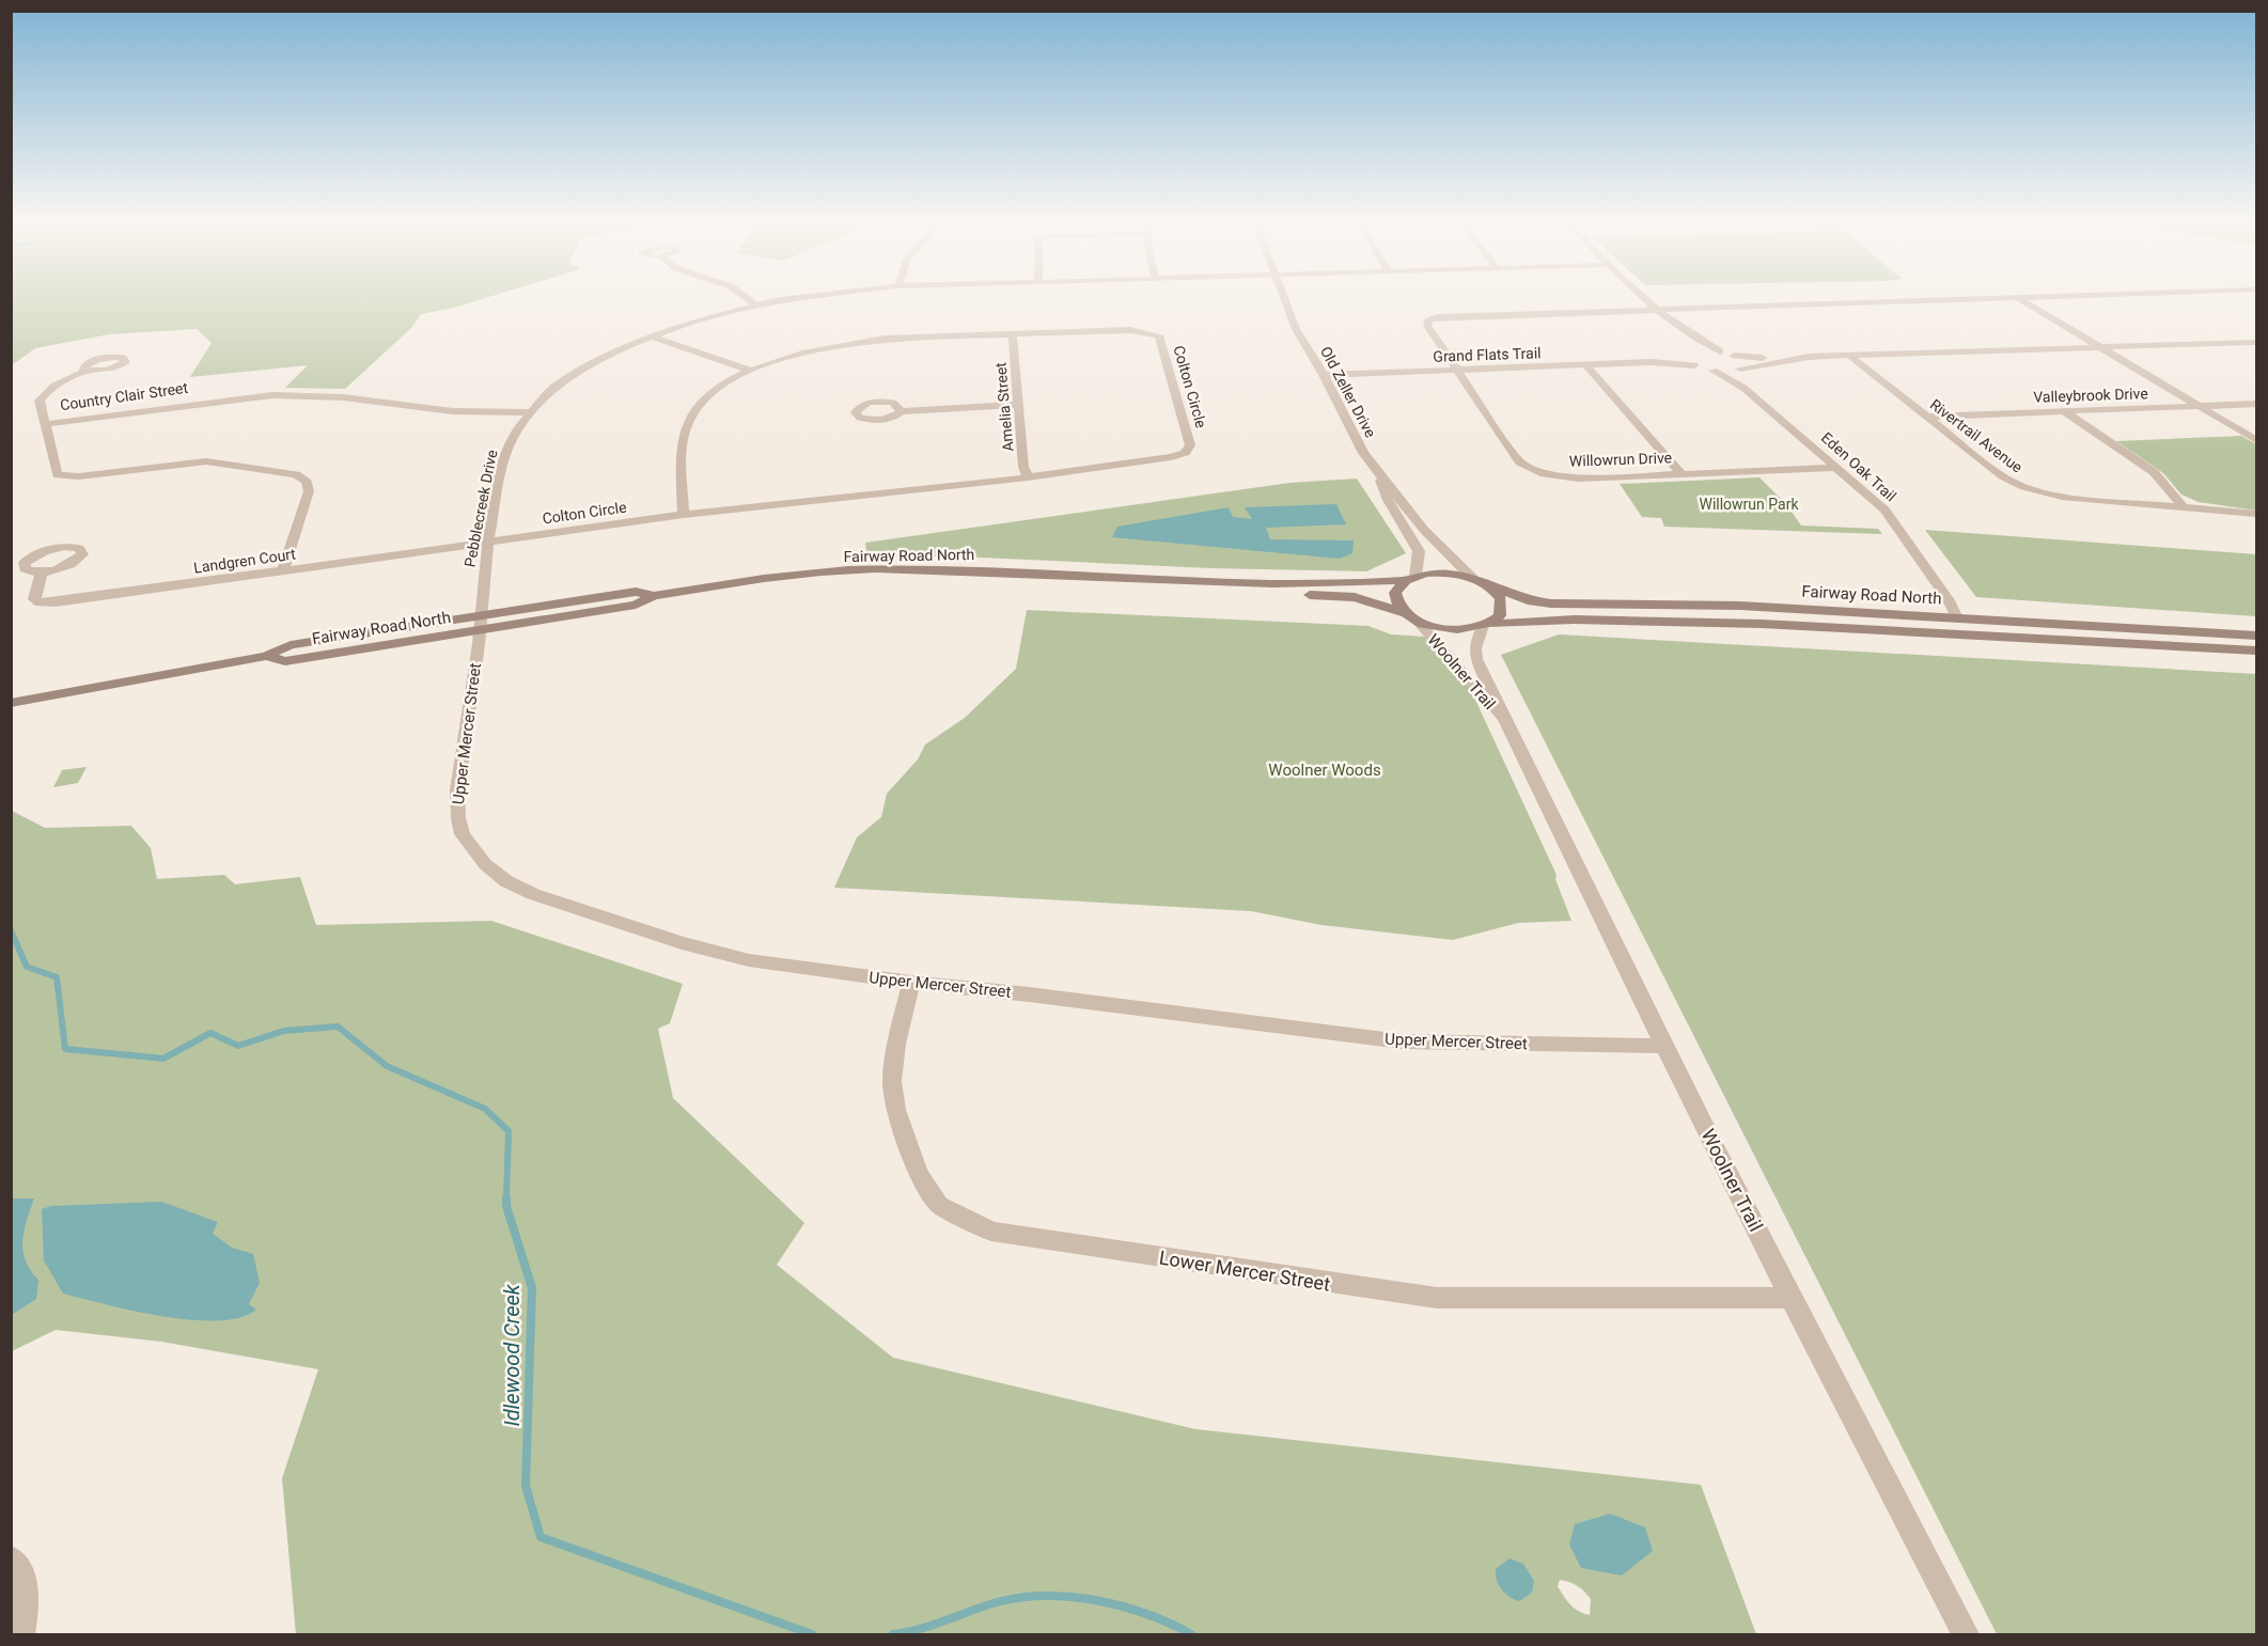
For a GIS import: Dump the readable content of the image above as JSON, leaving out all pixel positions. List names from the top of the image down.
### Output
{
  "streets": {
    "main road": ["Fairway Road North"],
    "street": [
      "Grand Flats Trail",
      "Colton Circle",
      "Old Zeller Drive",
      "Valleybrook Drive",
      "Country Clair Street",
      "Amelia Street",
      "Rivertrail Avenue",
      "Willowrun Drive",
      "Eden Oak Trail",
      "Pebblecreek Drive",
      "Landgren Court",
      "Woolner Trail",
      "Upper Mercer Street",
      "Lower Mercer Street"
    ]
  },
  "crossings": [
    ["Grand Flats Trail", "Old Zeller Drive"],
    ["Grand Flats Trail", "Willowrun Drive"],
    ["Grand Flats Trail", "Eden Oak Trail"],
    ["Colton Circle", "Amelia Street"],
    ["Colton Circle", "Pebblecreek Drive"],
    ["Colton Circle", "Landgren Court"],
    ["Old Zeller Drive", "Fairway Road North"],
    ["Valleybrook Drive", "Rivertrail Avenue"],
    ["Country Clair Street", "Pebblecreek Drive"],
    ["Country Clair Street", "Landgren Court"],
    ["Willowrun Drive", "Eden Oak Trail"],
    ["Eden Oak Trail", "Fairway Road North"],
    ["Pebblecreek Drive", "Fairway Road North"],
    ["Pebblecreek Drive", "Landgren Court"],
    ["Pebblecreek Drive", "Upper Mercer Street"],
    ["Fairway Road North", "Woolner Trail"],
    ["Fairway Road North", "Upper Mercer Street"],
    ["Woolner Trail", "Upper Mercer Street"],
    ["Woolner Trail", "Lower Mercer Street"],
    ["Upper Mercer Street", "Lower Mercer Street"]
  ],
  "water": ["Idlewood Creek"],
  "parks": ["Willowrun Park", "Woolner Woods"]
}
